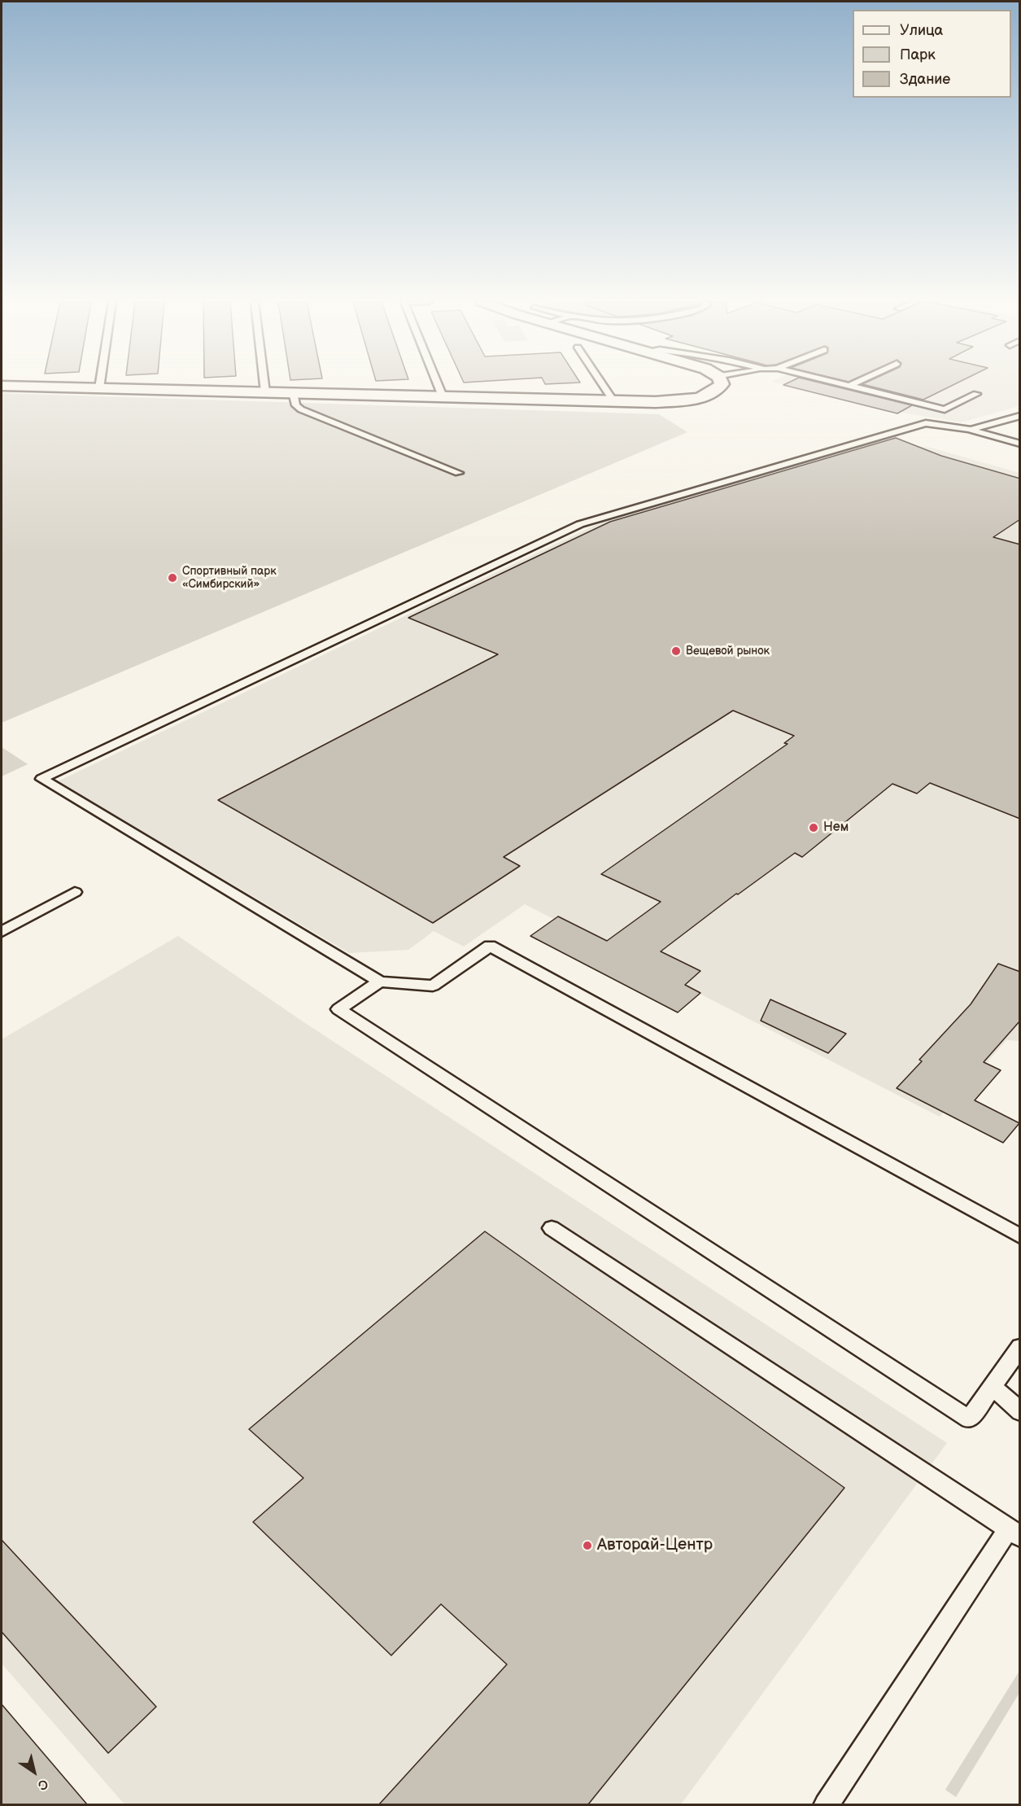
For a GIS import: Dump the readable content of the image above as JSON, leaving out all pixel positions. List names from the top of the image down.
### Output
{
  "places": [
    "Спортивный парк «Симбирский»",
    "Вещевой рынок",
    "Нем",
    "Авторай-Центр"
  ],
  "legend": ["Улица", "Парк", "Здание"],
  "north": "bottom right"
}
